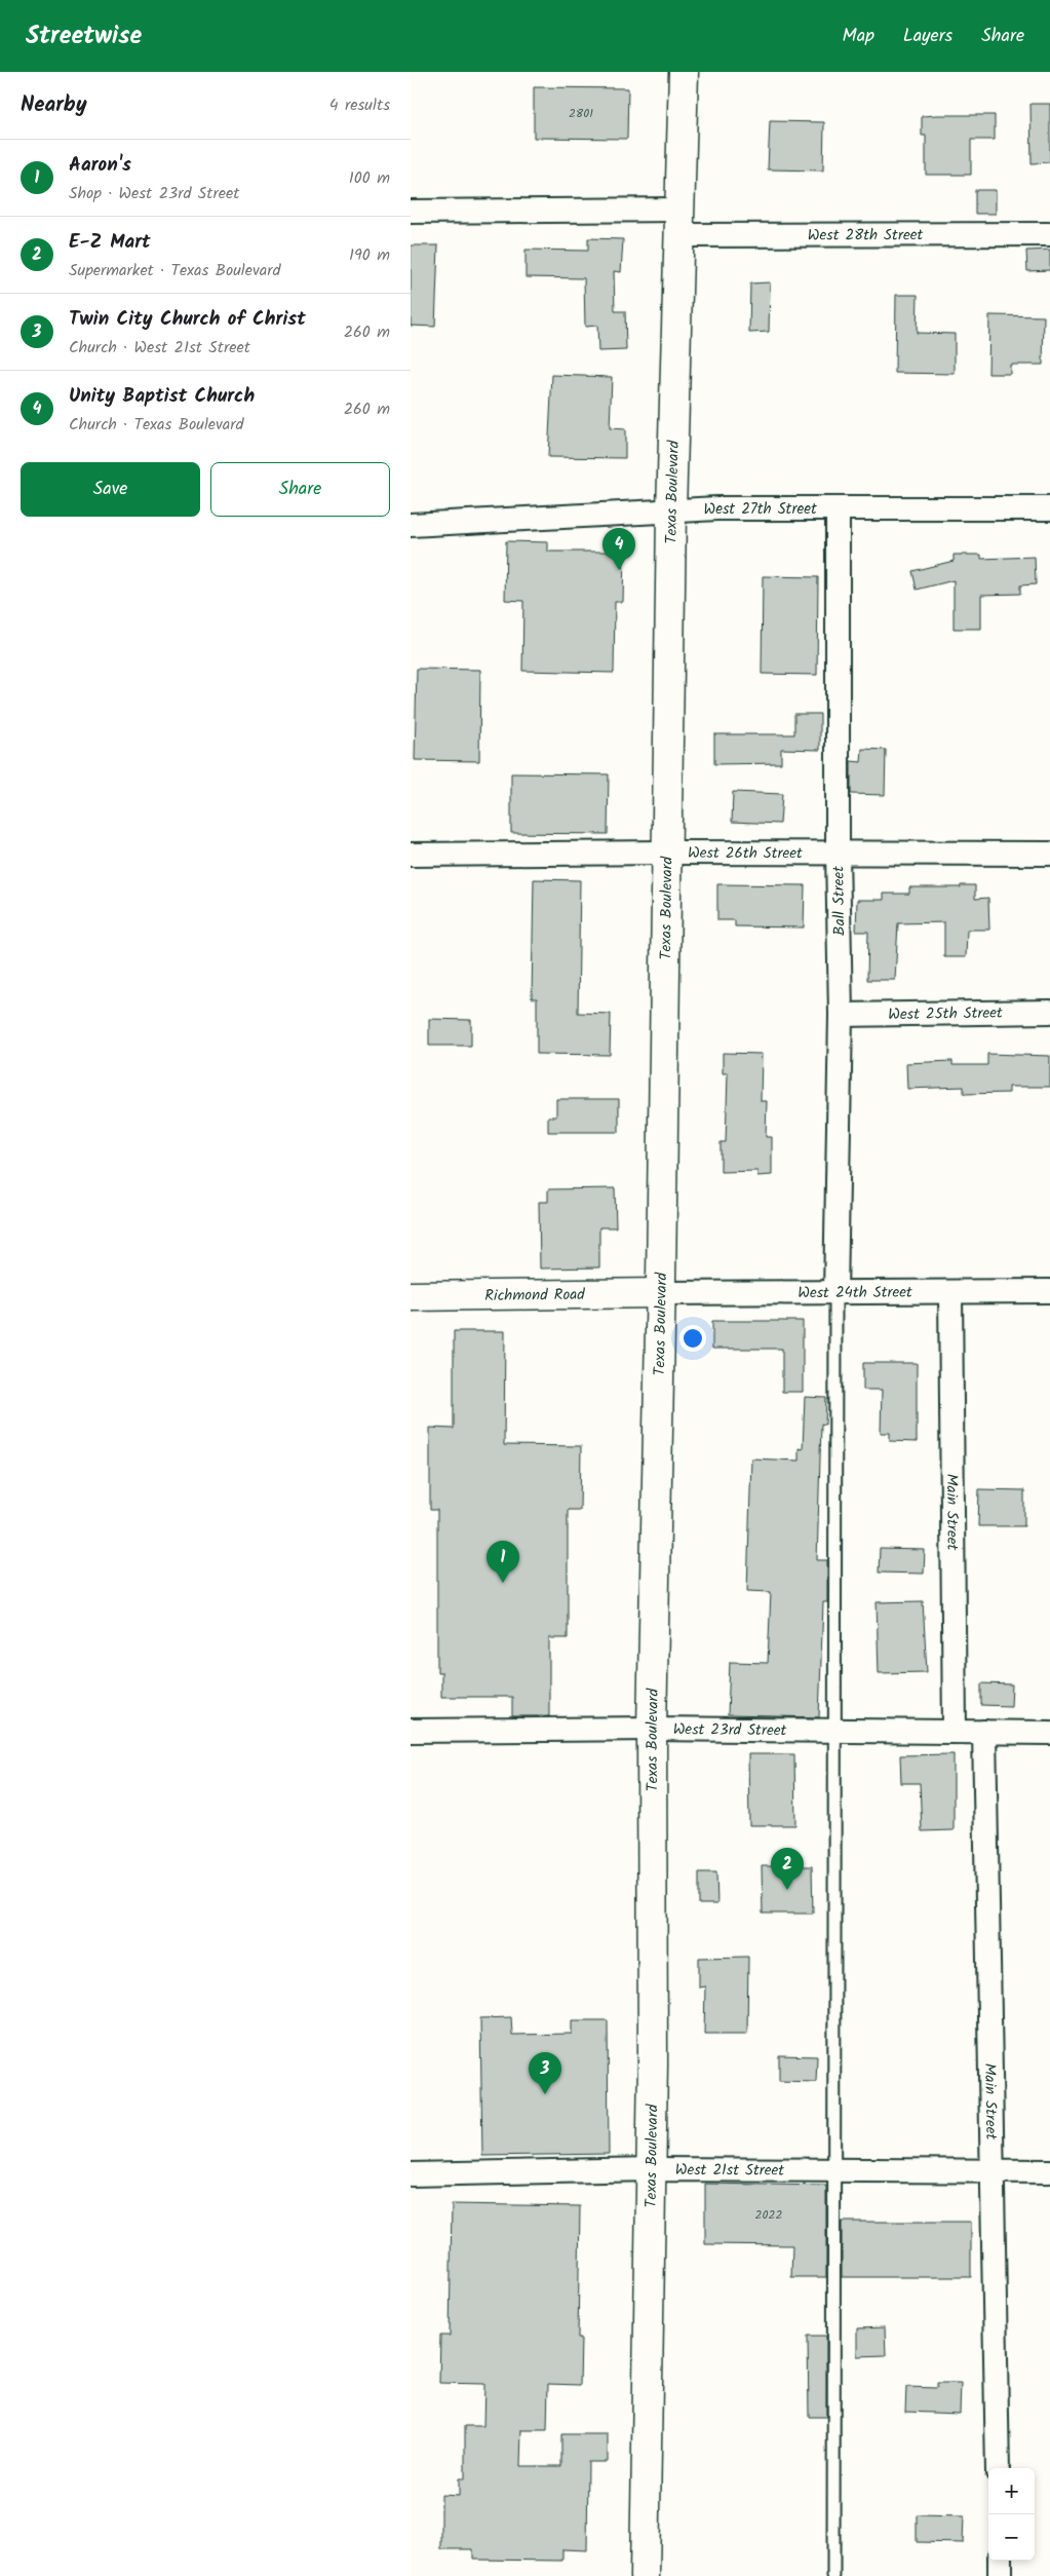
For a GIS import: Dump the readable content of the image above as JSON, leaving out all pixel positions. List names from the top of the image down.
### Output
{
  "streets": {
    "main road": ["Texas Boulevard", "Richmond Road"],
    "street": [
      "West 28th Street",
      "West 27th Street",
      "West 26th Street",
      "Ball Street",
      "West 25th Street",
      "West 24th Street",
      "Main Street",
      "West 23rd Street",
      "West 21st Street"
    ]
  },
  "crossings": [
    ["West 28th Street", "Texas Boulevard"],
    ["Texas Boulevard", "West 27th Street"],
    ["Texas Boulevard", "West 26th Street"],
    ["Texas Boulevard", "West 24th Street"],
    ["Texas Boulevard", "Richmond Road"],
    ["Texas Boulevard", "West 23rd Street"],
    ["Texas Boulevard", "West 21st Street"],
    ["West 27th Street", "Ball Street"],
    ["West 26th Street", "Ball Street"],
    ["Ball Street", "West 25th Street"],
    ["Ball Street", "West 24th Street"],
    ["West 24th Street", "Richmond Road"],
    ["West 24th Street", "Main Street"],
    ["Main Street", "West 23rd Street"],
    ["Main Street", "West 21st Street"]
  ],
  "house_numbers": ["2801", "2022"],
  "page": {
    "header": "Streetwise",
    "nav": ["Map", "Layers", "Share"],
    "heading": ["Nearby", "4 results"],
    "list": [
      {
        "mark": "1",
        "name": "Aaron's",
        "note": "Shop · West 23rd Street",
        "value": "100 m"
      },
      {
        "mark": "2",
        "name": "E-Z Mart",
        "note": "Supermarket · Texas Boulevard",
        "value": "190 m"
      },
      {
        "mark": "3",
        "name": "Twin City Church of Christ",
        "note": "Church · West 21st Street",
        "value": "260 m"
      },
      {
        "mark": "4",
        "name": "Unity Baptist Church",
        "note": "Church · Texas Boulevard",
        "value": "260 m"
      }
    ],
    "buttons": ["Save", "Share"],
    "pins": [
      "4",
      "1",
      "2",
      "3"
    ],
    "map_buttons": ["+", "−"]
  }
}
